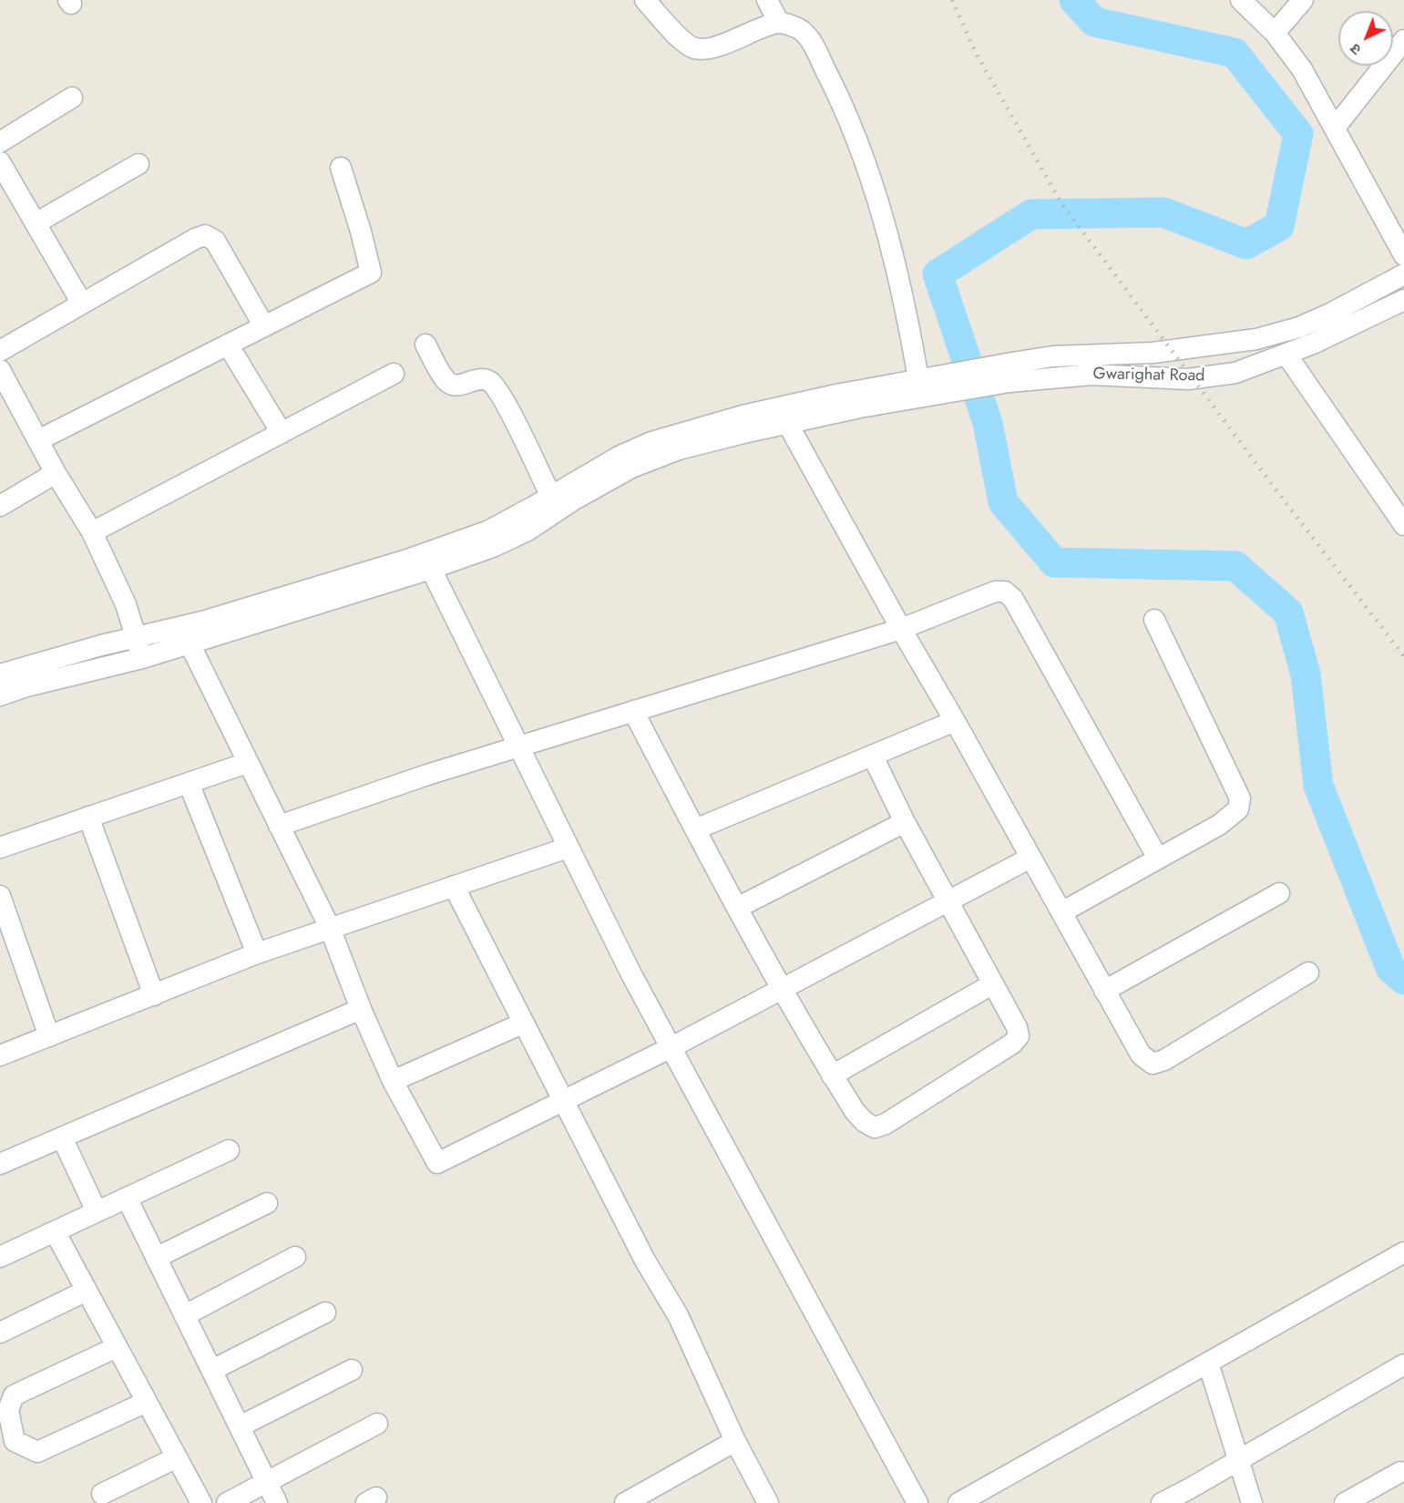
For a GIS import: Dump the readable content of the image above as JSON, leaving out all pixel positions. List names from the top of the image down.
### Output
{
  "streets": {
    "street": ["Gwarighat Road"]
  },
  "north": "bottom left"
}
